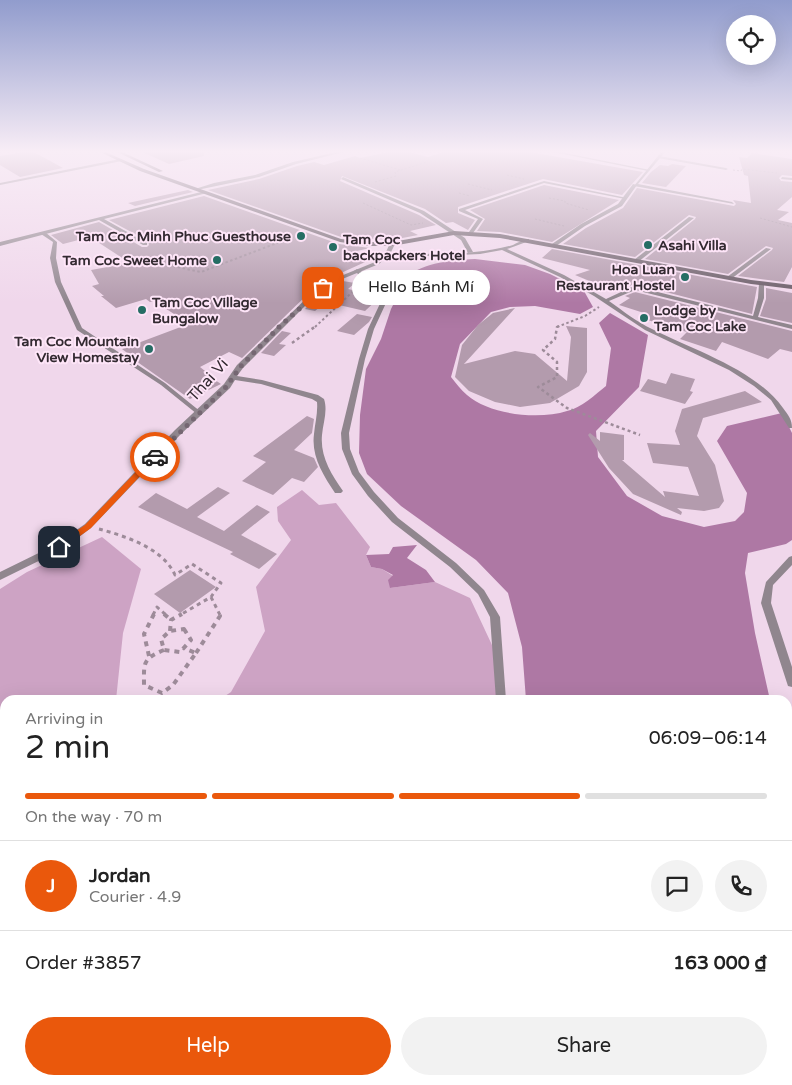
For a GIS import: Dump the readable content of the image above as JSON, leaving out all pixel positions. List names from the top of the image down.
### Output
{
  "streets": {
    "street": ["Thai Vi"]
  },
  "places": [
    "Tam Coc Minh Phuc Guesthouse",
    "Asahi Villa",
    "Tam Coc backpackers Hotel",
    "Tam Coc Sweet Home",
    "Hoa Luan Restaurant Hostel",
    "Hello Bánh Mí",
    "Tam Coc Village Bungalow",
    "Lodge by Tam Coc Lake",
    "Tam Coc Mountain View Homestay"
  ],
  "page": {
    "bubble": "Hello Bánh Mí",
    "heading": ["2 min", "Arriving in", "06:09–06:14"],
    "panel": [
      "Jordan",
      "Courier · 4.9",
      "Order #3857",
      "163 000 ₫"
    ],
    "bar": "On the way · 70 m",
    "round": "J",
    "buttons": ["Help", "Share"]
  }
}
